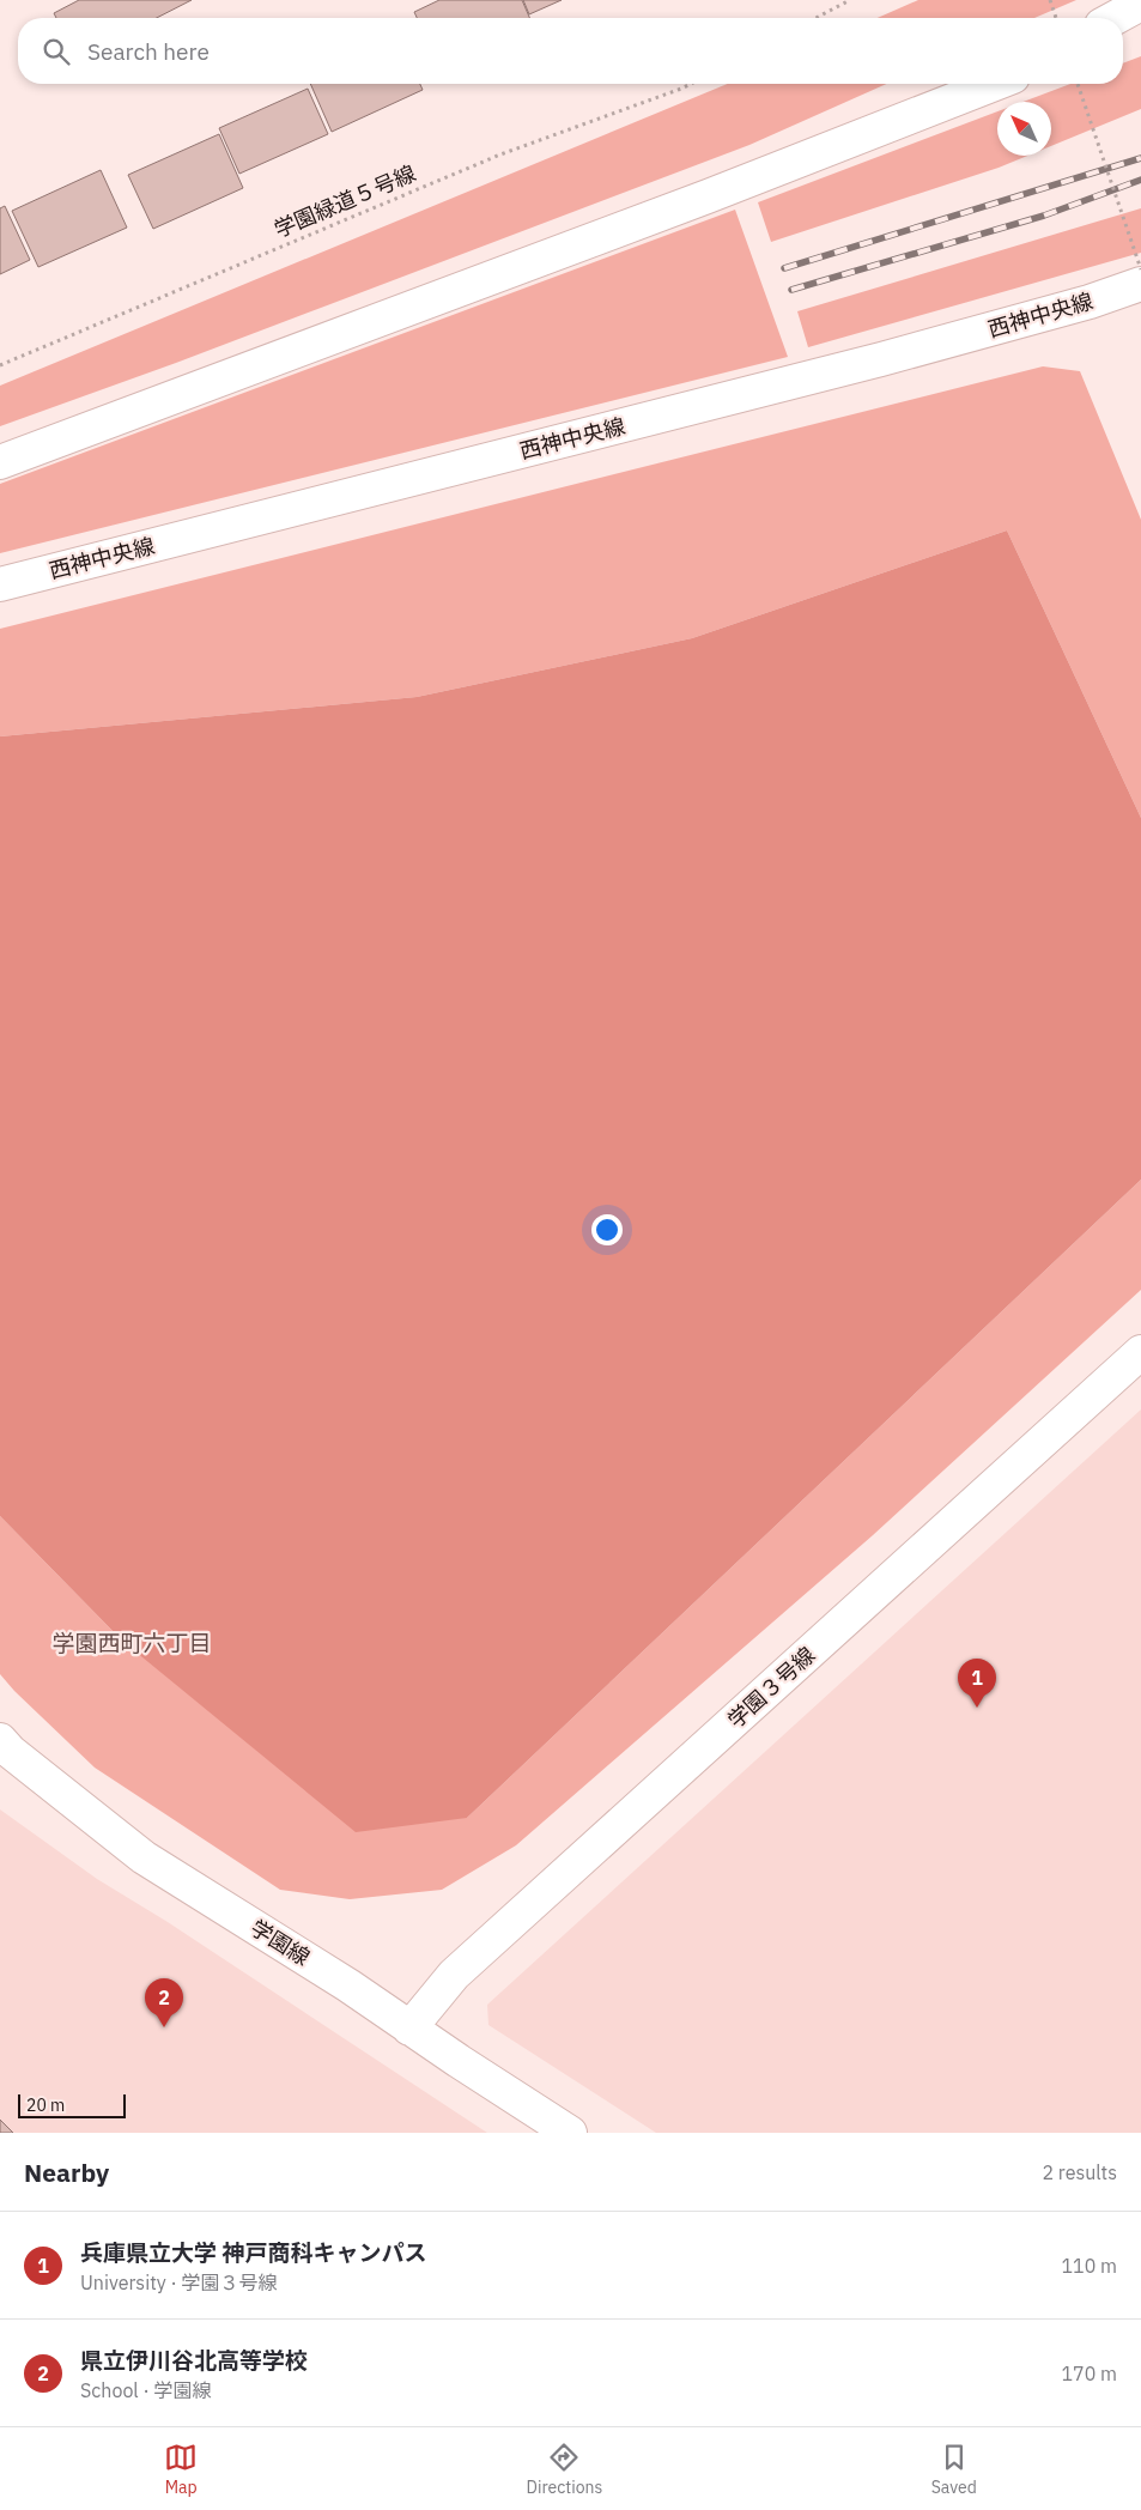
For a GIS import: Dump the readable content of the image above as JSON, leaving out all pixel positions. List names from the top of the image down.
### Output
{
  "streets": {
    "street": ["西神中央線", "学園３号線", "学園線"],
    "path": ["学園緑道５号線"]
  },
  "crossings": [
    ["学園３号線", "学園線"]
  ],
  "districts": ["学園西町六丁目"],
  "scale_bar": "20 m",
  "north": "top left",
  "page": {
    "search": "Search here",
    "pins": ["1", "2"],
    "scale": "20 m",
    "heading": ["Nearby", "2 results"],
    "list": [
      {
        "mark": "1",
        "name": "兵庫県立大学 神戸商科キャンパス",
        "note": "University · 学園３号線",
        "value": "110 m"
      },
      {
        "mark": "2",
        "name": "県立伊川谷北高等学校",
        "note": "School · 学園線",
        "value": "170 m"
      }
    ],
    "nav": ["Map", "Directions", "Saved"]
  }
}
